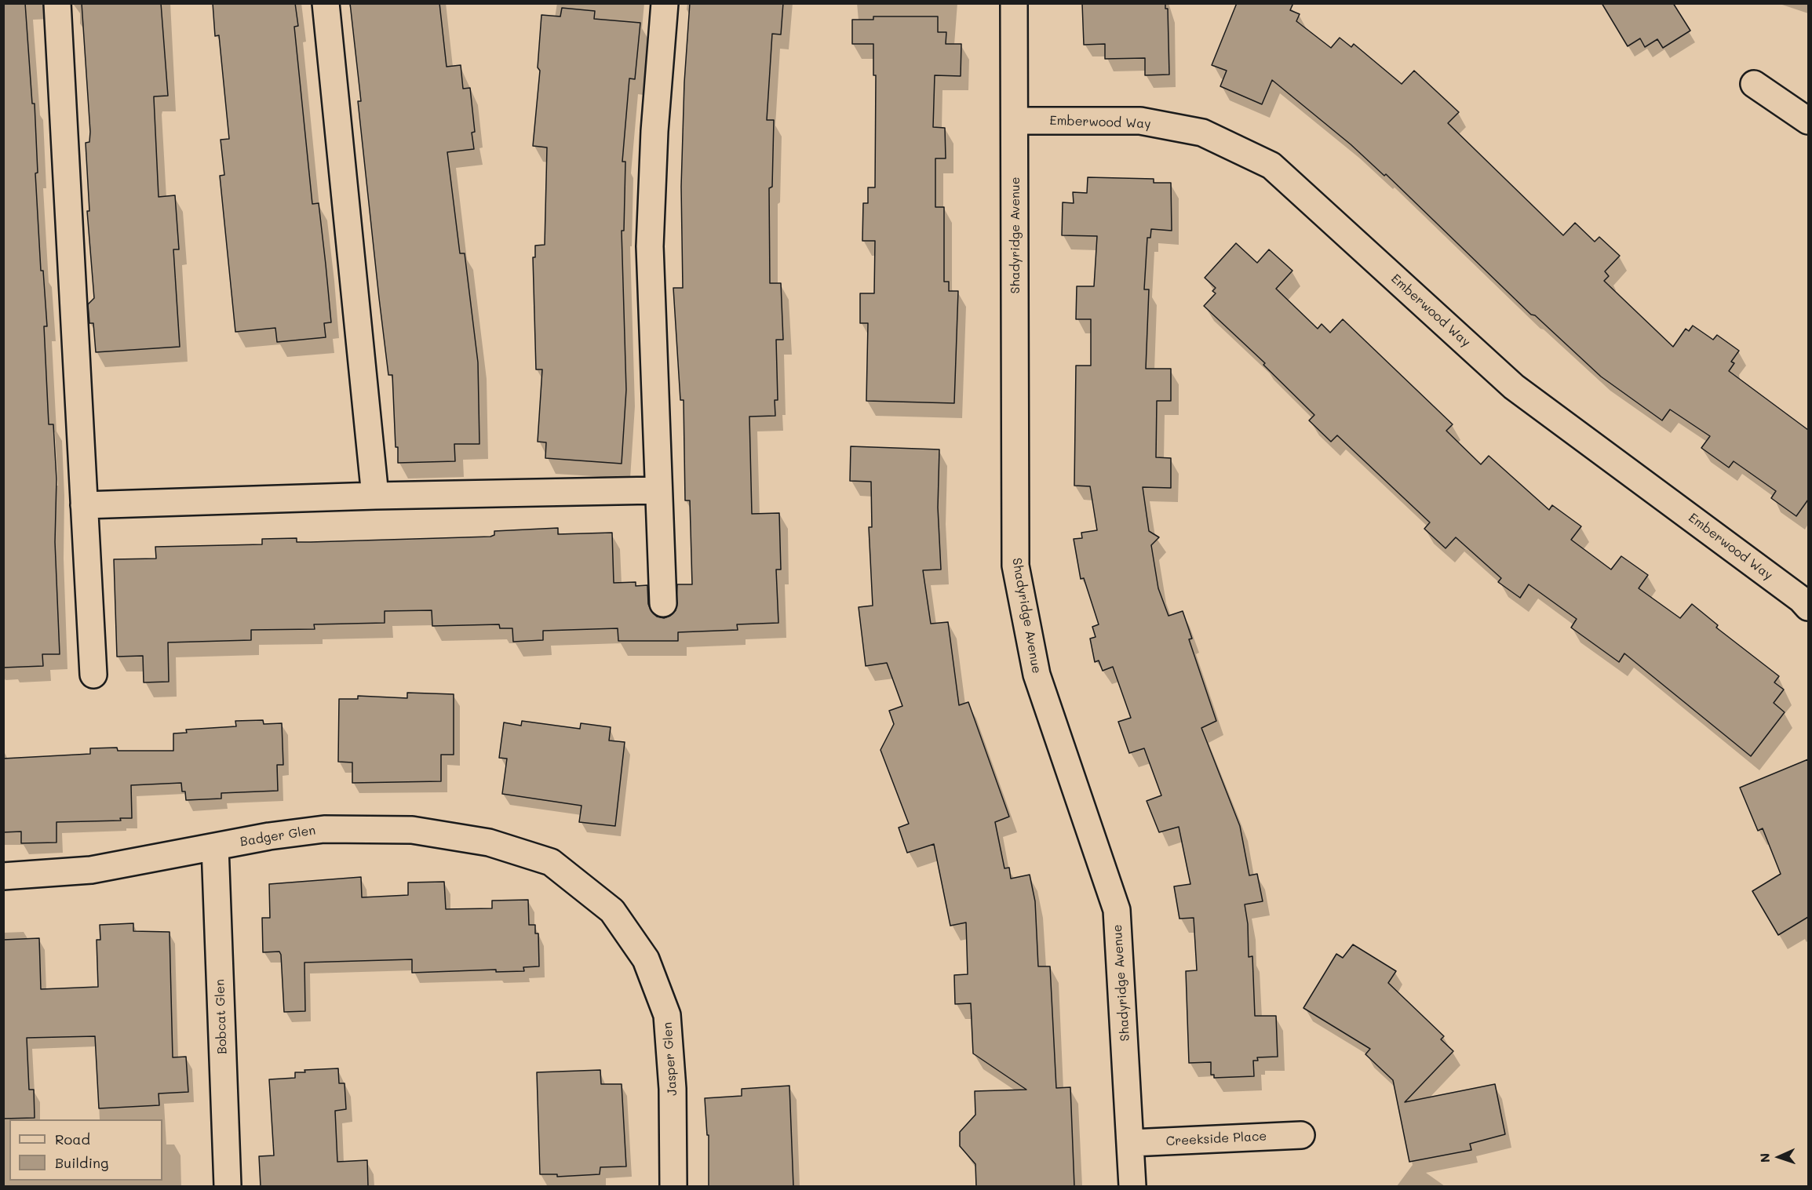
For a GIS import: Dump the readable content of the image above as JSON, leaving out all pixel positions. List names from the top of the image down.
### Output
{
  "streets": {
    "street": [
      "Emberwood Way",
      "Shadyridge Avenue",
      "Badger Glen",
      "Bobcat Glen",
      "Jasper Glen",
      "Creekside Place"
    ]
  },
  "crossings": [
    ["Emberwood Way", "Shadyridge Avenue"],
    ["Shadyridge Avenue", "Creekside Place"],
    ["Badger Glen", "Bobcat Glen"],
    ["Badger Glen", "Jasper Glen"]
  ],
  "legend": ["Road", "Building"],
  "north": "left"
}
